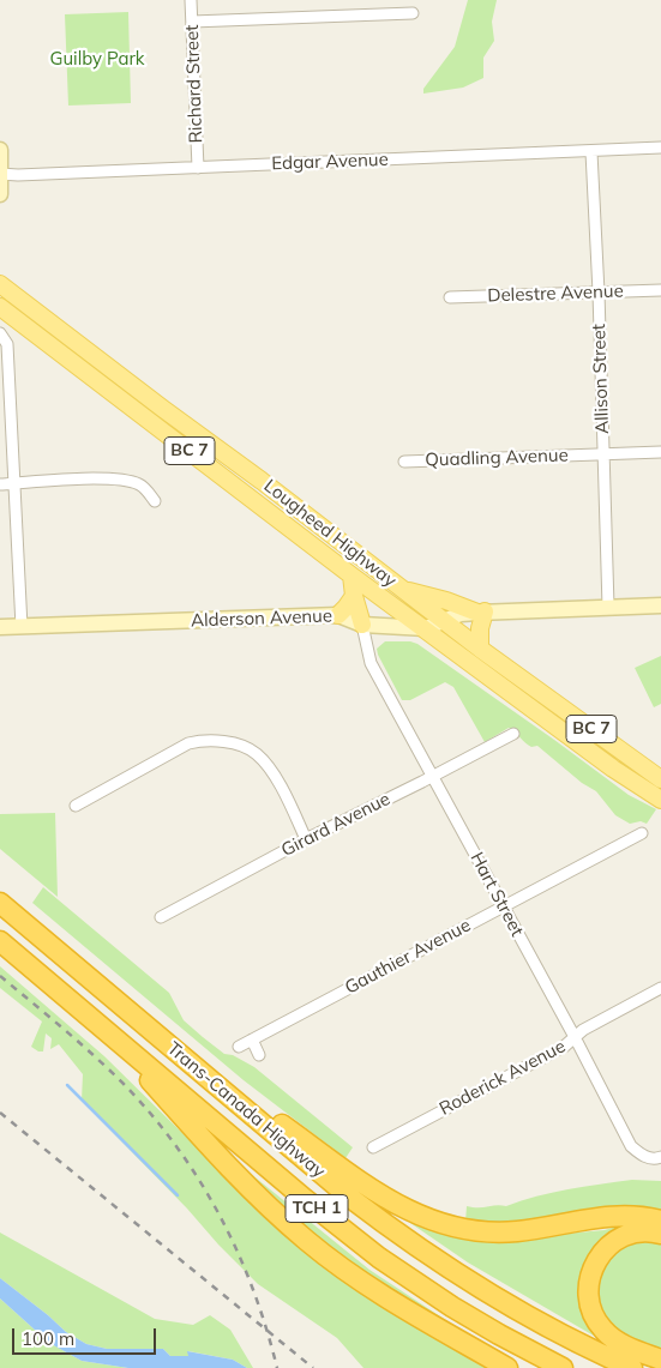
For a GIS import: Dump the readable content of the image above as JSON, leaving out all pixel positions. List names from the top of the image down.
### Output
{
  "streets": {
    "highway": ["Trans-Canada Highway", "TCH 1"],
    "main road": ["BC 7", "Lougheed Highway"],
    "street": [
      "Richard Street",
      "Edgar Avenue",
      "Delestre Avenue",
      "Allison Street",
      "Quadling Avenue",
      "Alderson Avenue",
      "Girard Avenue",
      "Hart Street",
      "Gauthier Avenue",
      "Roderick Avenue"
    ]
  },
  "crossings": [
    ["Richard Street", "Edgar Avenue"],
    ["Edgar Avenue", "Allison Street"],
    ["Delestre Avenue", "Allison Street"],
    ["Allison Street", "Quadling Avenue"],
    ["Allison Street", "Alderson Avenue"],
    ["Lougheed Highway", "Alderson Avenue"],
    ["Alderson Avenue", "Hart Street"],
    ["Girard Avenue", "Hart Street"],
    ["Hart Street", "Gauthier Avenue"],
    ["Hart Street", "Roderick Avenue"]
  ],
  "parks": ["Guilby Park"],
  "scale_bar": "100 m"
}
